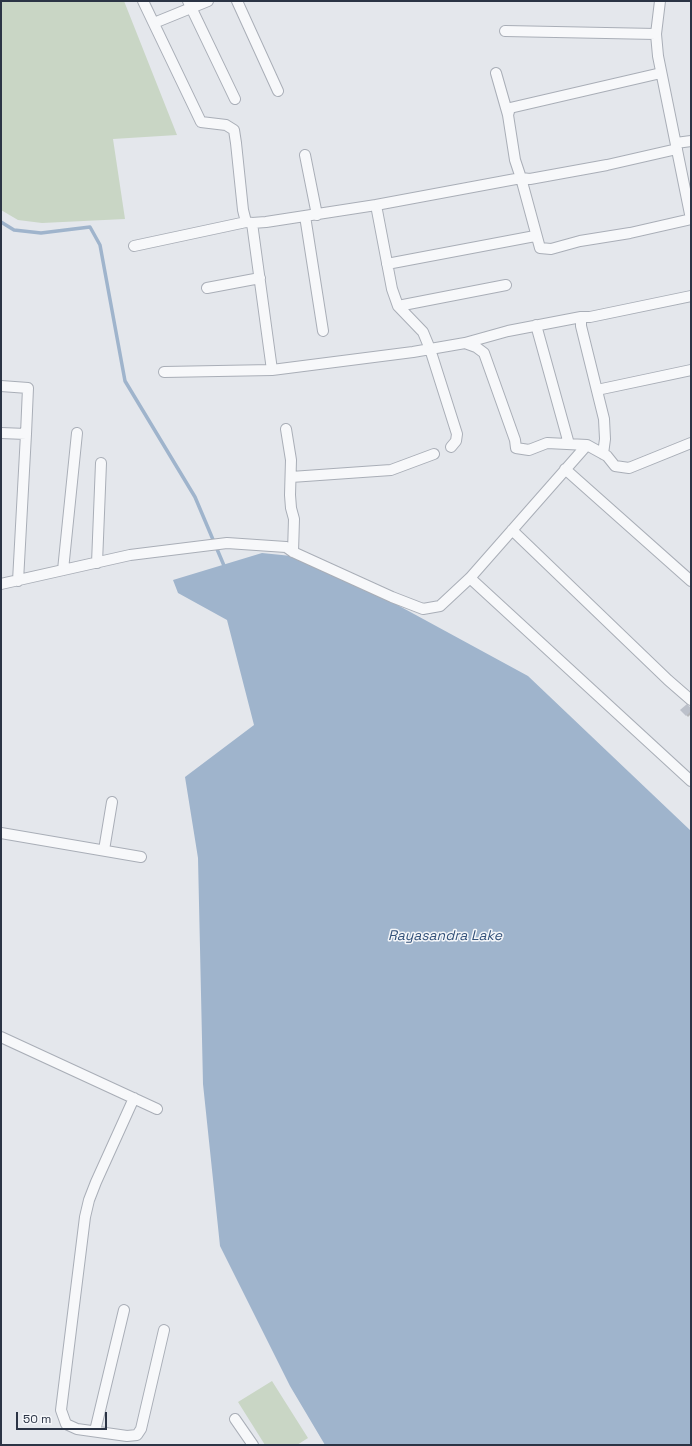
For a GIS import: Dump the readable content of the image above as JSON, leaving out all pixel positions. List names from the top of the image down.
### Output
{
  "water": ["Rayasandra Lake"],
  "scale_bar": "50 m"
}
